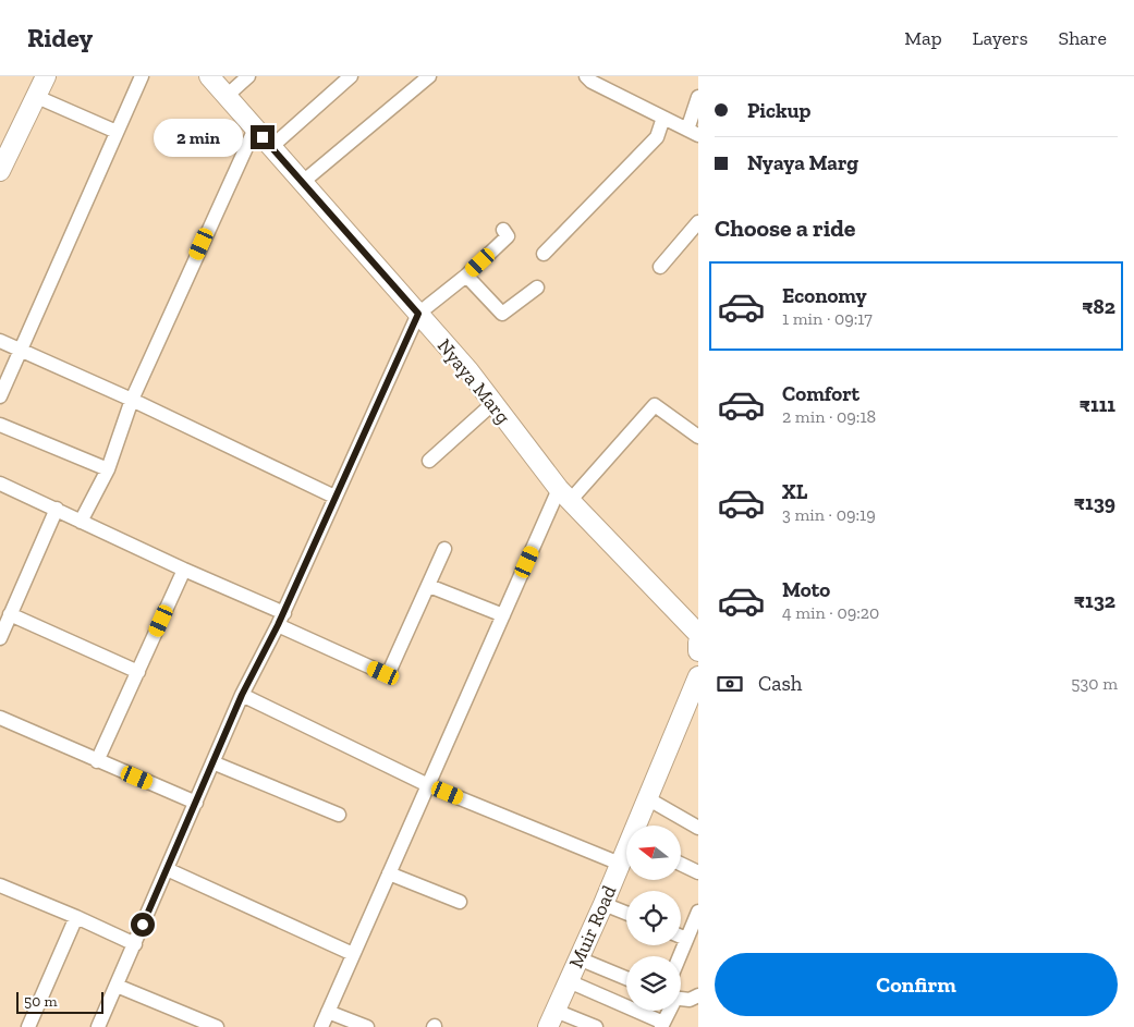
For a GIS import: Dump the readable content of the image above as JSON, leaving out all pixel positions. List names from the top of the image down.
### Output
{
  "streets": {
    "street": ["Nyaya Marg", "Muir Road"]
  },
  "scale_bar": "50 m",
  "north": "left",
  "page": {
    "header": "Ridey",
    "nav": ["Map", "Layers", "Share"],
    "banner": ["Pickup", "Nyaya Marg"],
    "bubble": "2 min",
    "heading": "Choose a ride",
    "list": [
      {
        "name": "Economy",
        "note": "1 min · 09:17",
        "value": "₹82"
      },
      {
        "name": "Comfort",
        "note": "2 min · 09:18",
        "value": "₹111"
      },
      {
        "name": "XL",
        "note": "3 min · 09:19",
        "value": "₹139"
      },
      {
        "name": "Moto",
        "note": "4 min · 09:20",
        "value": "₹132"
      }
    ],
    "pay": ["Cash", "530 m"],
    "buttons": "Confirm",
    "scale": "50 m"
  }
}
